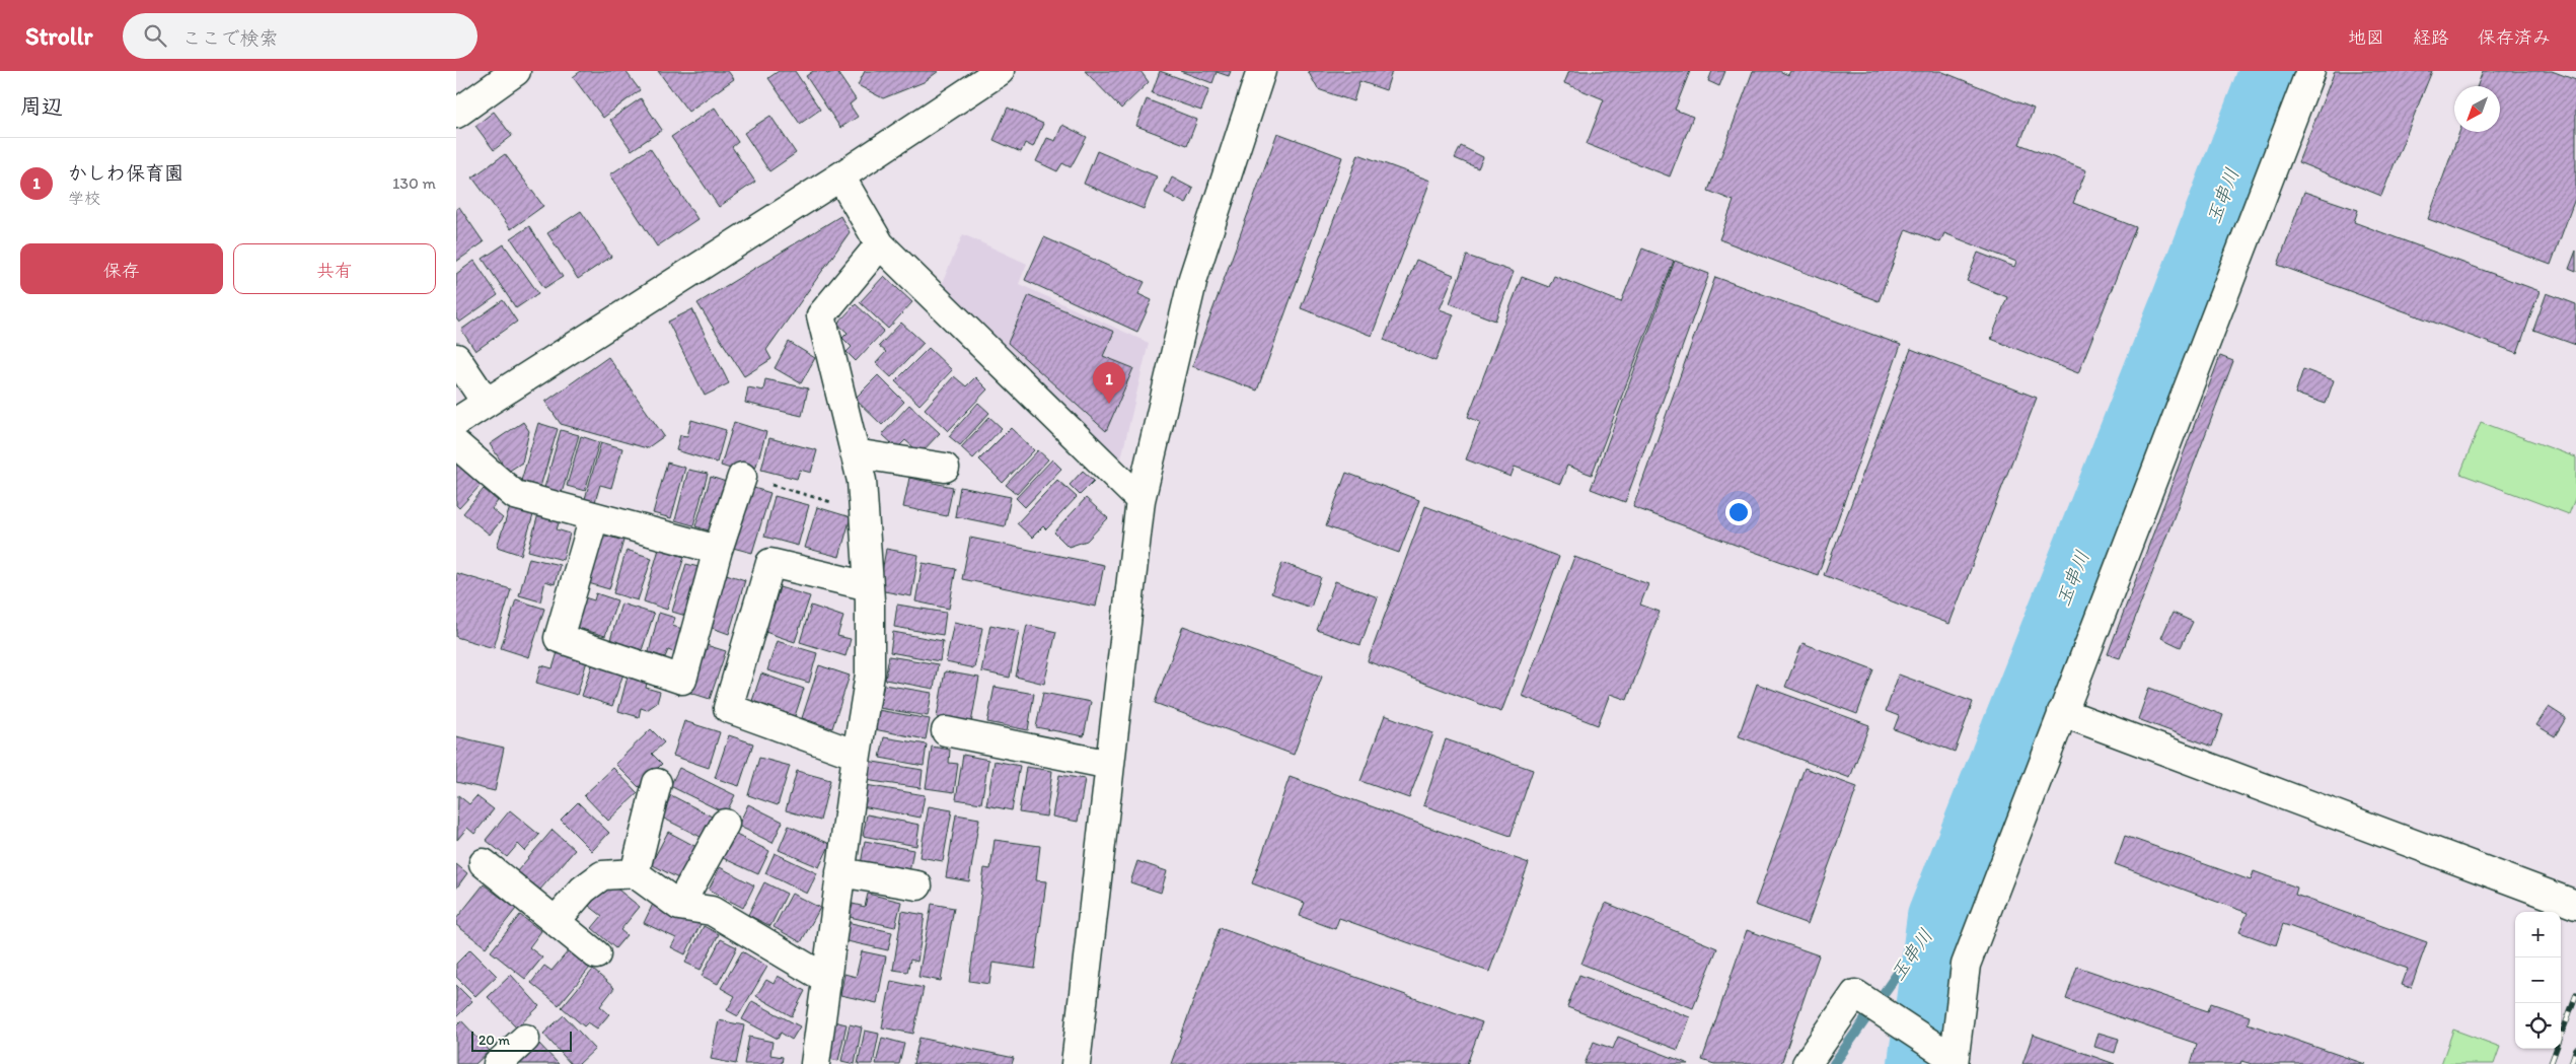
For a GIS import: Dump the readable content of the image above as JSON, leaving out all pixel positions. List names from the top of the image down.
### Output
{
  "water": ["玉串川"],
  "scale_bar": "20 m",
  "north": "bottom left",
  "page": {
    "header": "Strollr",
    "search": "ここで検索",
    "nav": ["地図", "経路", "保存済み"],
    "heading": "周辺",
    "list": [
      {
        "mark": "1",
        "name": "かしわ保育園",
        "note": "学校",
        "value": "130 m"
      }
    ],
    "buttons": ["保存", "共有"],
    "pins": "1",
    "map_buttons": ["+", "−"],
    "scale": "20 m"
  }
}
